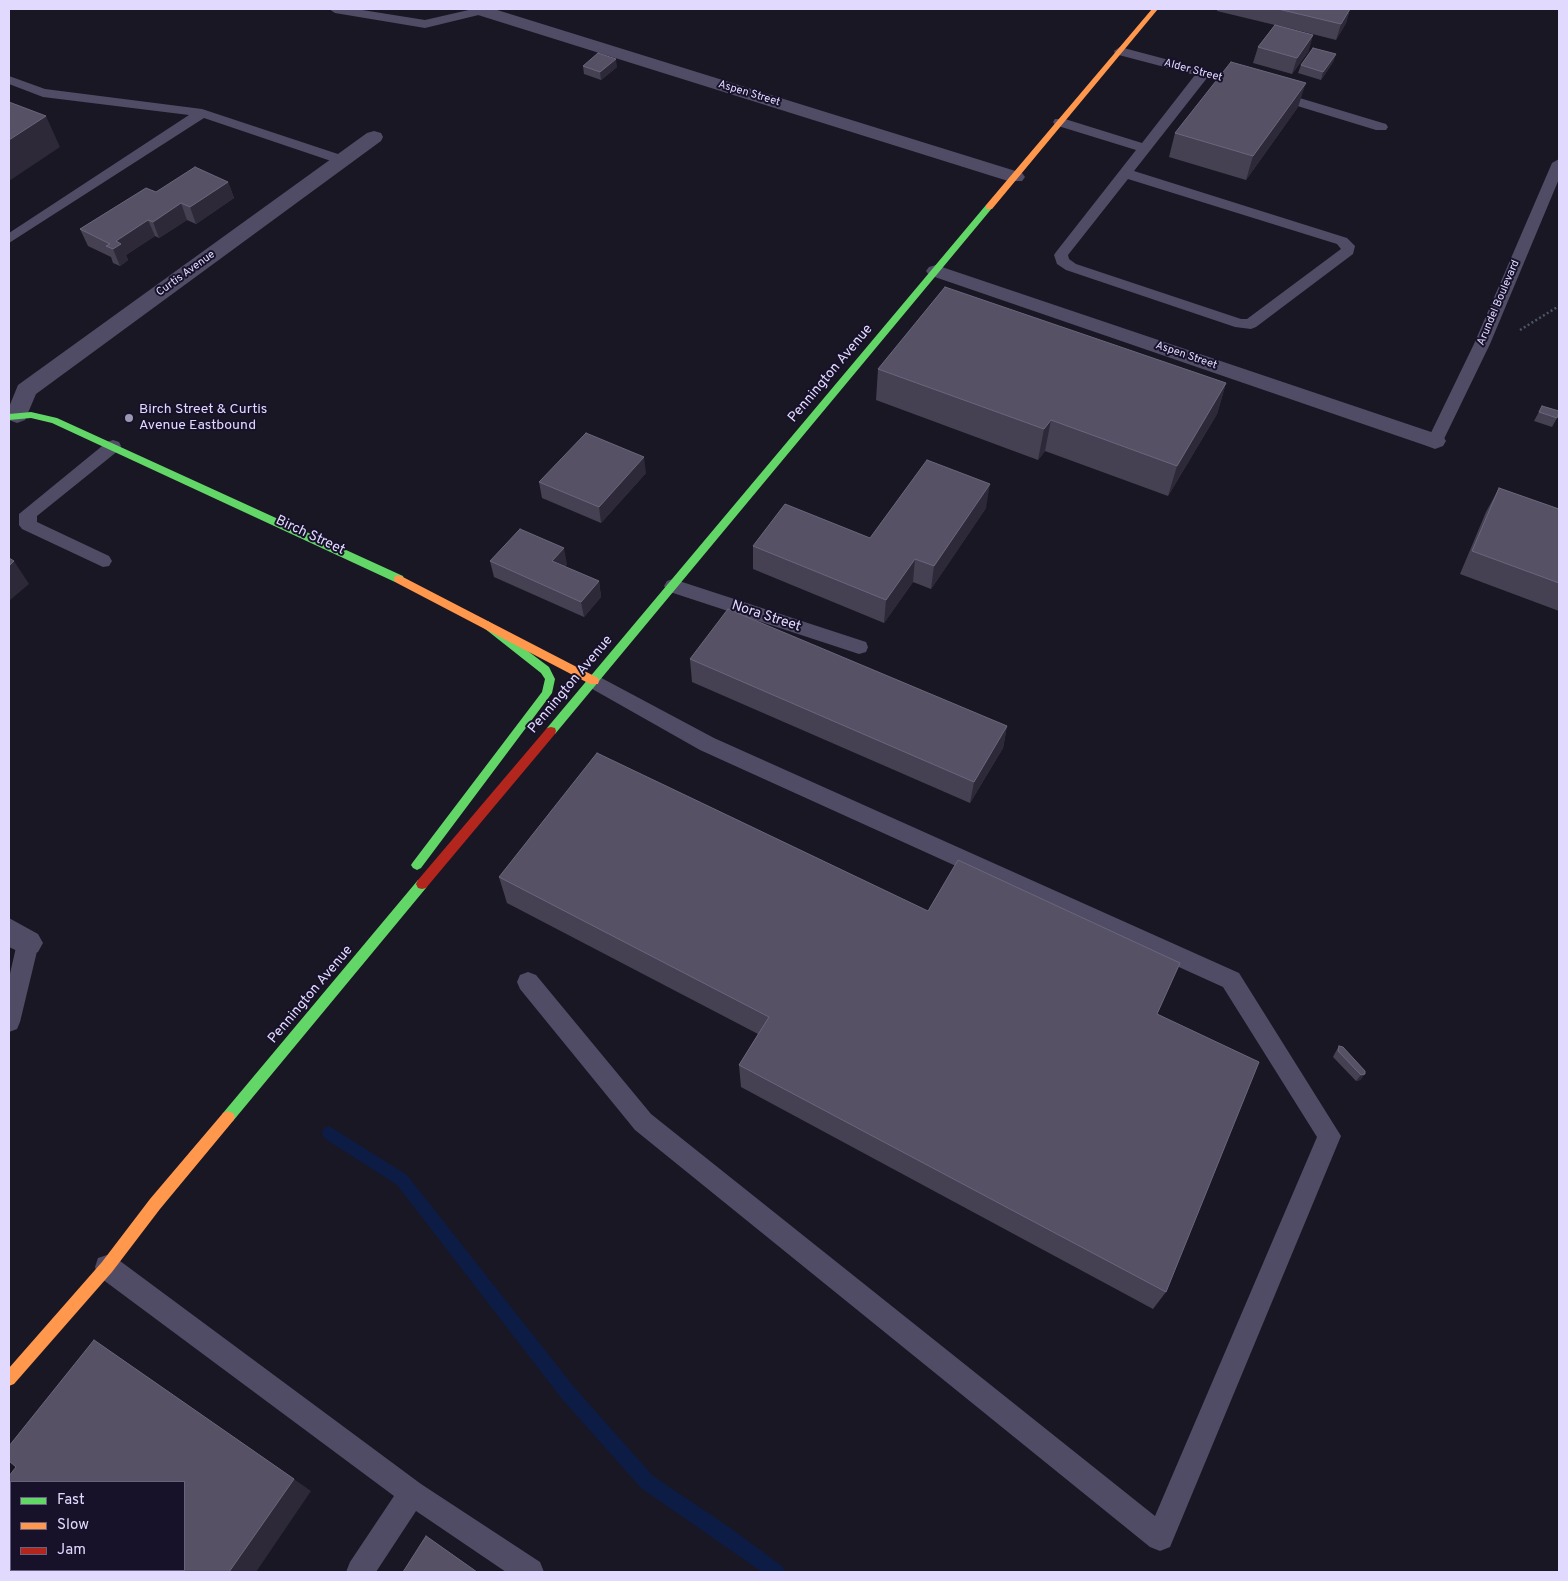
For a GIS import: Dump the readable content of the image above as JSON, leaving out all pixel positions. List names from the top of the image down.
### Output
{
  "streets": {
    "main road": ["Pennington Avenue", "Birch Street"],
    "street": ["Aspen Street", "Curtis Avenue"],
    "lane": ["Alder Street", "Arundel Boulevard", "Nora Street"]
  },
  "crossings": [
    ["Alder Street", "Pennington Avenue"],
    ["Aspen Street", "Arundel Boulevard"],
    ["Aspen Street", "Pennington Avenue"],
    ["Curtis Avenue", "Birch Street"],
    ["Pennington Avenue", "Birch Street"],
    ["Pennington Avenue", "Nora Street"]
  ],
  "places": ["Birch Street & Curtis Avenue Eastbound"],
  "legend": ["Fast", "Slow", "Jam"]
}
